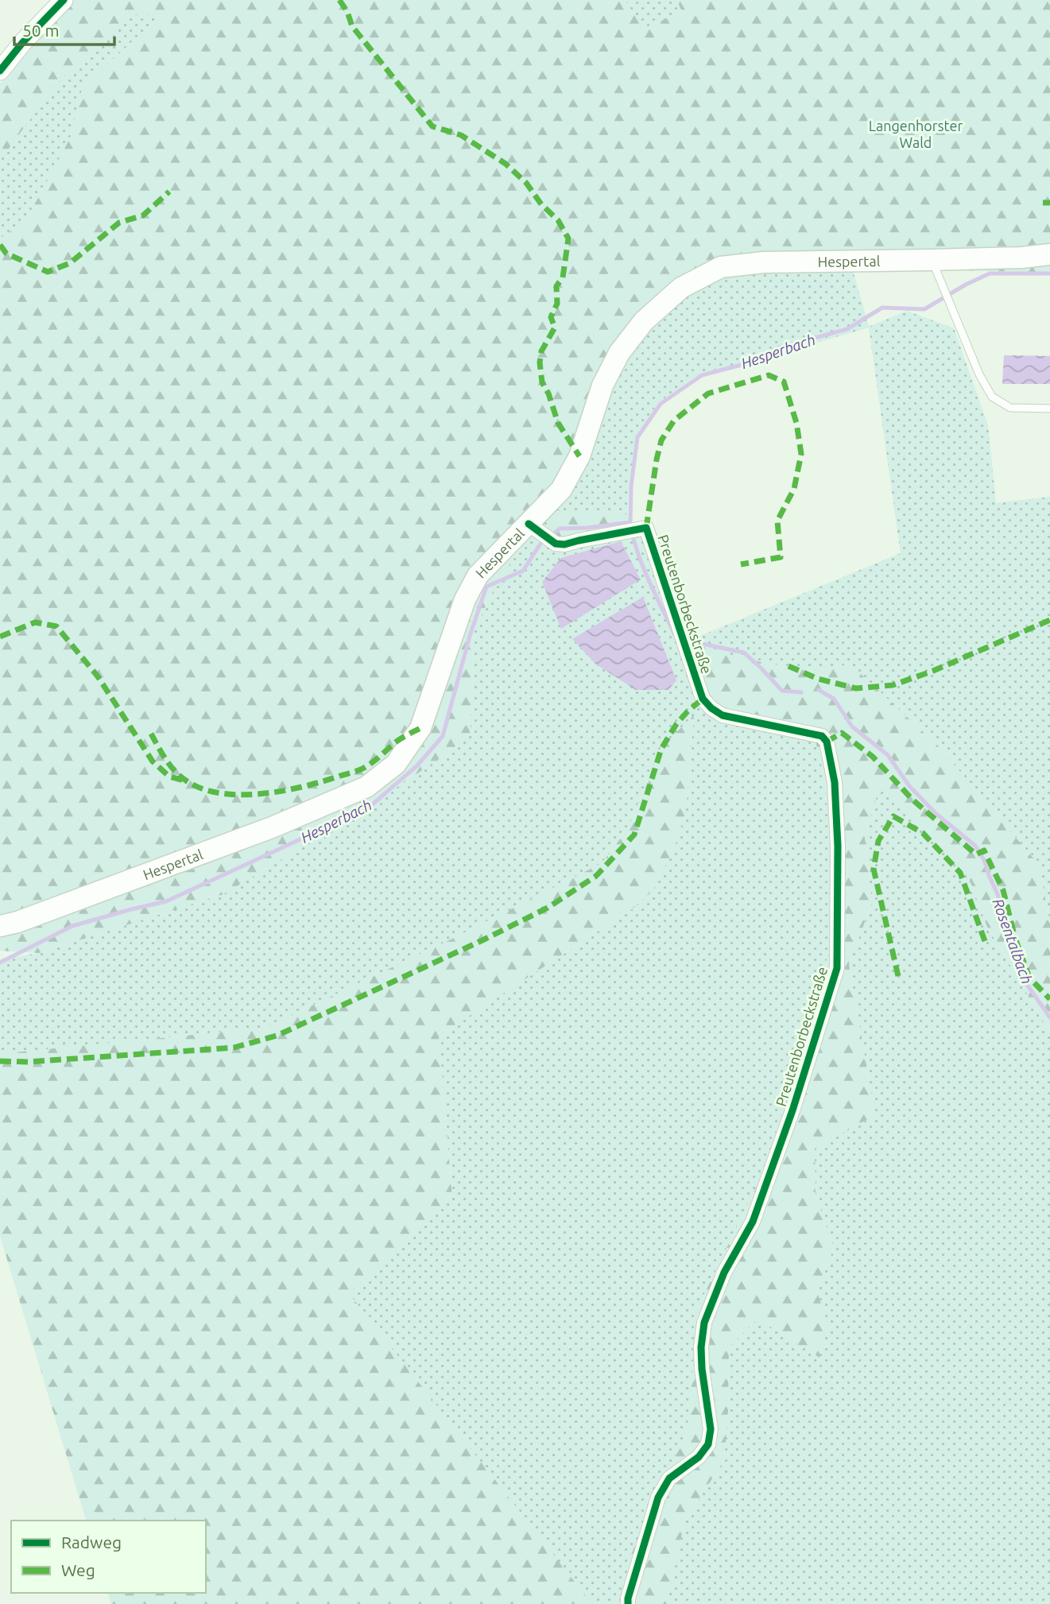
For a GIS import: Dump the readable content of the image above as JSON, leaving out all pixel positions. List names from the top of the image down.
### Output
{
  "streets": {
    "main road": ["Hespertal"],
    "street": ["Preutenborbeckstraße"]
  },
  "crossings": [
    ["Hespertal", "Preutenborbeckstraße"]
  ],
  "water": ["Hesperbach", "Rosentalbach"],
  "parks": ["Langenhorster Wald"],
  "legend": ["Radweg", "Weg"],
  "scale_bar": "50 m"
}
